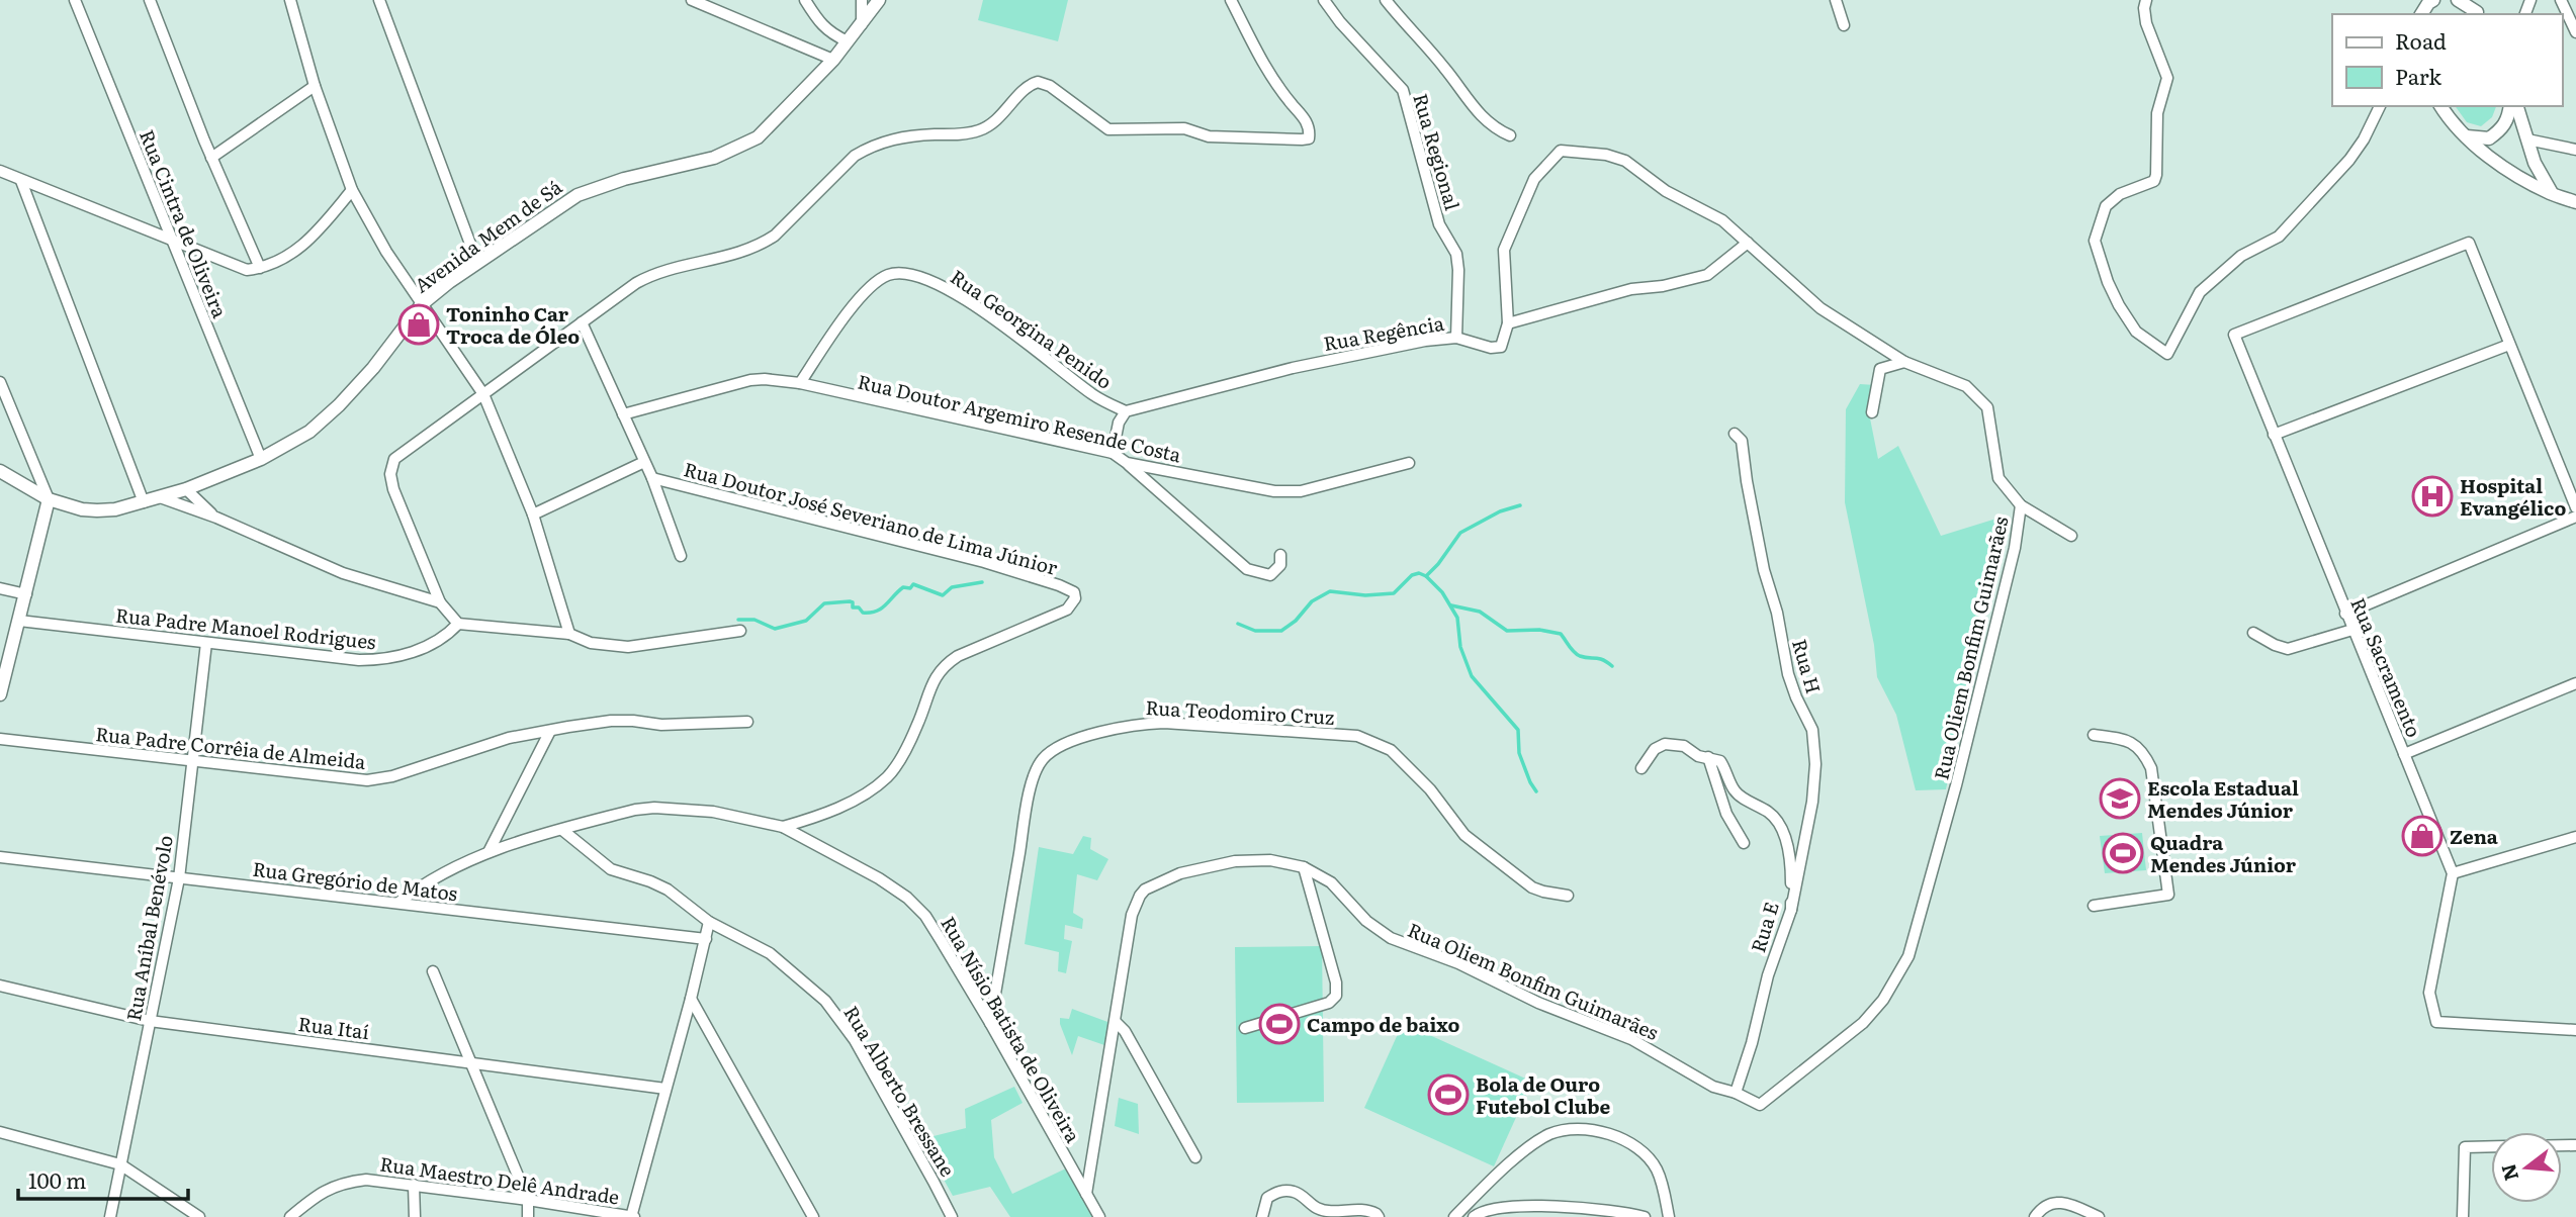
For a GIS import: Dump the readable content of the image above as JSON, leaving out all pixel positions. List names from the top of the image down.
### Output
{
  "streets": {
    "street": [
      "Rua Regional",
      "Rua Cintra de Oliveira",
      "Avenida Mem de Sá",
      "Rua Georgina Penido",
      "Rua Regência",
      "Rua Doutor Argemiro Resende Costa",
      "Rua Doutor José Severiano de Lima Júnior",
      "Rua Padre Manoel Rodrigues",
      "Rua Oliem Bonfim Guimarães",
      "Rua H",
      "Rua Sacramento",
      "Rua Teodomiro Cruz",
      "Rua Padre Corrêia de Almeida",
      "Rua Gregório de Matos",
      "Rua E",
      "Rua Aníbal Benévolo",
      "Rua Itaí",
      "Rua Nísio Batista de Oliveira",
      "Rua Alberto Bressane",
      "Rua Maestro Delê Andrade"
    ]
  },
  "crossings": [
    ["Rua Regional", "Rua Regência"],
    ["Rua Cintra de Oliveira", "Avenida Mem de Sá"],
    ["Rua Georgina Penido", "Rua Regência"],
    ["Rua Georgina Penido", "Rua Doutor Argemiro Resende Costa"],
    ["Rua Doutor José Severiano de Lima Júnior", "Rua Nísio Batista de Oliveira"],
    ["Rua Padre Manoel Rodrigues", "Rua Aníbal Benévolo"],
    ["Rua Oliem Bonfim Guimarães", "Rua E"],
    ["Rua H", "Rua E"],
    ["Rua Teodomiro Cruz", "Rua Nísio Batista de Oliveira"],
    ["Rua Padre Corrêia de Almeida", "Rua Aníbal Benévolo"],
    ["Rua Gregório de Matos", "Rua Aníbal Benévolo"],
    ["Rua Gregório de Matos", "Rua Nísio Batista de Oliveira"],
    ["Rua Aníbal Benévolo", "Rua Itaí"],
    ["Rua Nísio Batista de Oliveira", "Rua Alberto Bressane"]
  ],
  "places": {
    "shop": ["Toninho Car Troca de Óleo", "Zena"],
    "hospital": ["Hospital Evangélico"],
    "school or university": ["Escola Estadual Mendes Júnior"],
    "sports": ["Quadra Mendes Júnior", "Campo de baixo", "Bola de Ouro Futebol Clube"]
  },
  "legend": ["Road", "Park"],
  "scale_bar": "100 m",
  "north": "left"
}
